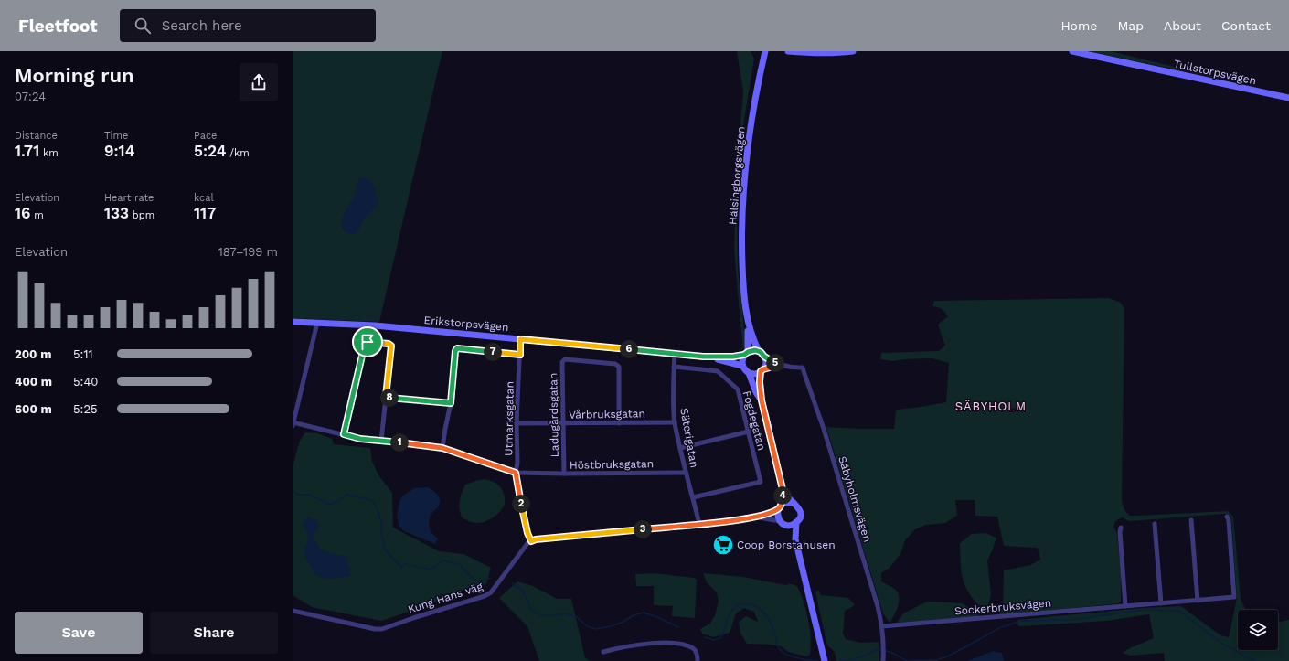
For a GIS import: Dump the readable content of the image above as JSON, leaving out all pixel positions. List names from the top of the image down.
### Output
{
  "streets": {
    "main road": ["Tullstorpsvägen", "Hälsingborgsvägen", "Erikstorpsvägen"],
    "street": [
      "Vårbruksgatan",
      "Ladugårdsgatan",
      "Utmarksgatan",
      "Fogdegatan",
      "Säterigatan",
      "Höstbruksgatan",
      "Säbyholmsvägen",
      "Kung Hans väg",
      "Sockerbruksvägen"
    ]
  },
  "crossings": [
    ["Hälsingborgsvägen", "Erikstorpsvägen"],
    ["Hälsingborgsvägen", "Säbyholmsvägen"],
    ["Erikstorpsvägen", "Utmarksgatan"],
    ["Erikstorpsvägen", "Säterigatan"],
    ["Erikstorpsvägen", "Säbyholmsvägen"],
    ["Vårbruksgatan", "Ladugårdsgatan"],
    ["Vårbruksgatan", "Utmarksgatan"],
    ["Vårbruksgatan", "Säterigatan"],
    ["Ladugårdsgatan", "Höstbruksgatan"],
    ["Utmarksgatan", "Höstbruksgatan"],
    ["Utmarksgatan", "Kung Hans väg"],
    ["Fogdegatan", "Säterigatan"],
    ["Säterigatan", "Höstbruksgatan"],
    ["Säbyholmsvägen", "Sockerbruksvägen"]
  ],
  "districts": ["SÄBYHOLM"],
  "places": {
    "supermarket": ["Coop Borstahusen"]
  },
  "page": {
    "header": "Fleetfoot",
    "search": "Search here",
    "nav": [
      "Home",
      "Map",
      "About",
      "Contact"
    ],
    "heading": ["Morning run", "07:24"],
    "stats": [
      ["Distance", "1.71 km"],
      ["Time", "9:14"],
      ["Pace", "5:24 /km"],
      ["Elevation", "16 m"],
      ["Heart rate", "133 bpm"],
      ["kcal", "117"]
    ],
    "chart": ["Elevation", "187–199 m"],
    "list": [
      {
        "name": "200 m",
        "note": "5:11"
      },
      {
        "name": "400 m",
        "note": "5:40"
      },
      {
        "name": "600 m",
        "note": "5:25"
      }
    ],
    "pins": [
      "6",
      "7",
      "5",
      "8",
      "1",
      "4",
      "2",
      "3"
    ],
    "buttons": ["Save", "Share"]
  }
}
